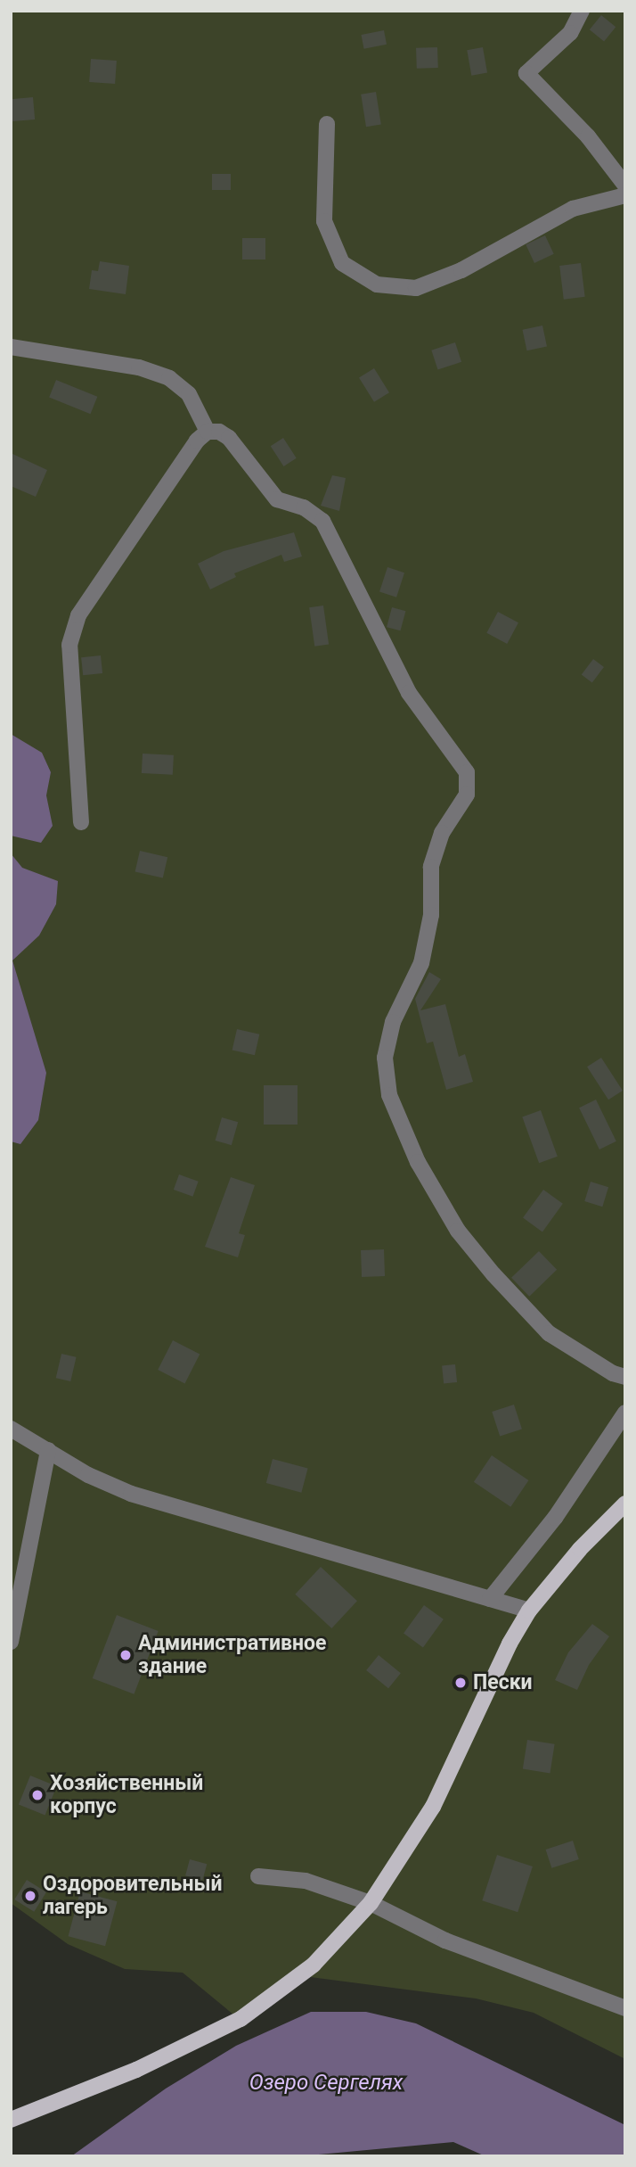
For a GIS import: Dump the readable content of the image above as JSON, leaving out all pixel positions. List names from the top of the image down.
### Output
{
  "water": ["Озеро Сергелях"],
  "places": [
    "Административное здание",
    "Пески",
    "Хозяйственный корпус",
    "Оздоровительный лагерь"
  ]
}
